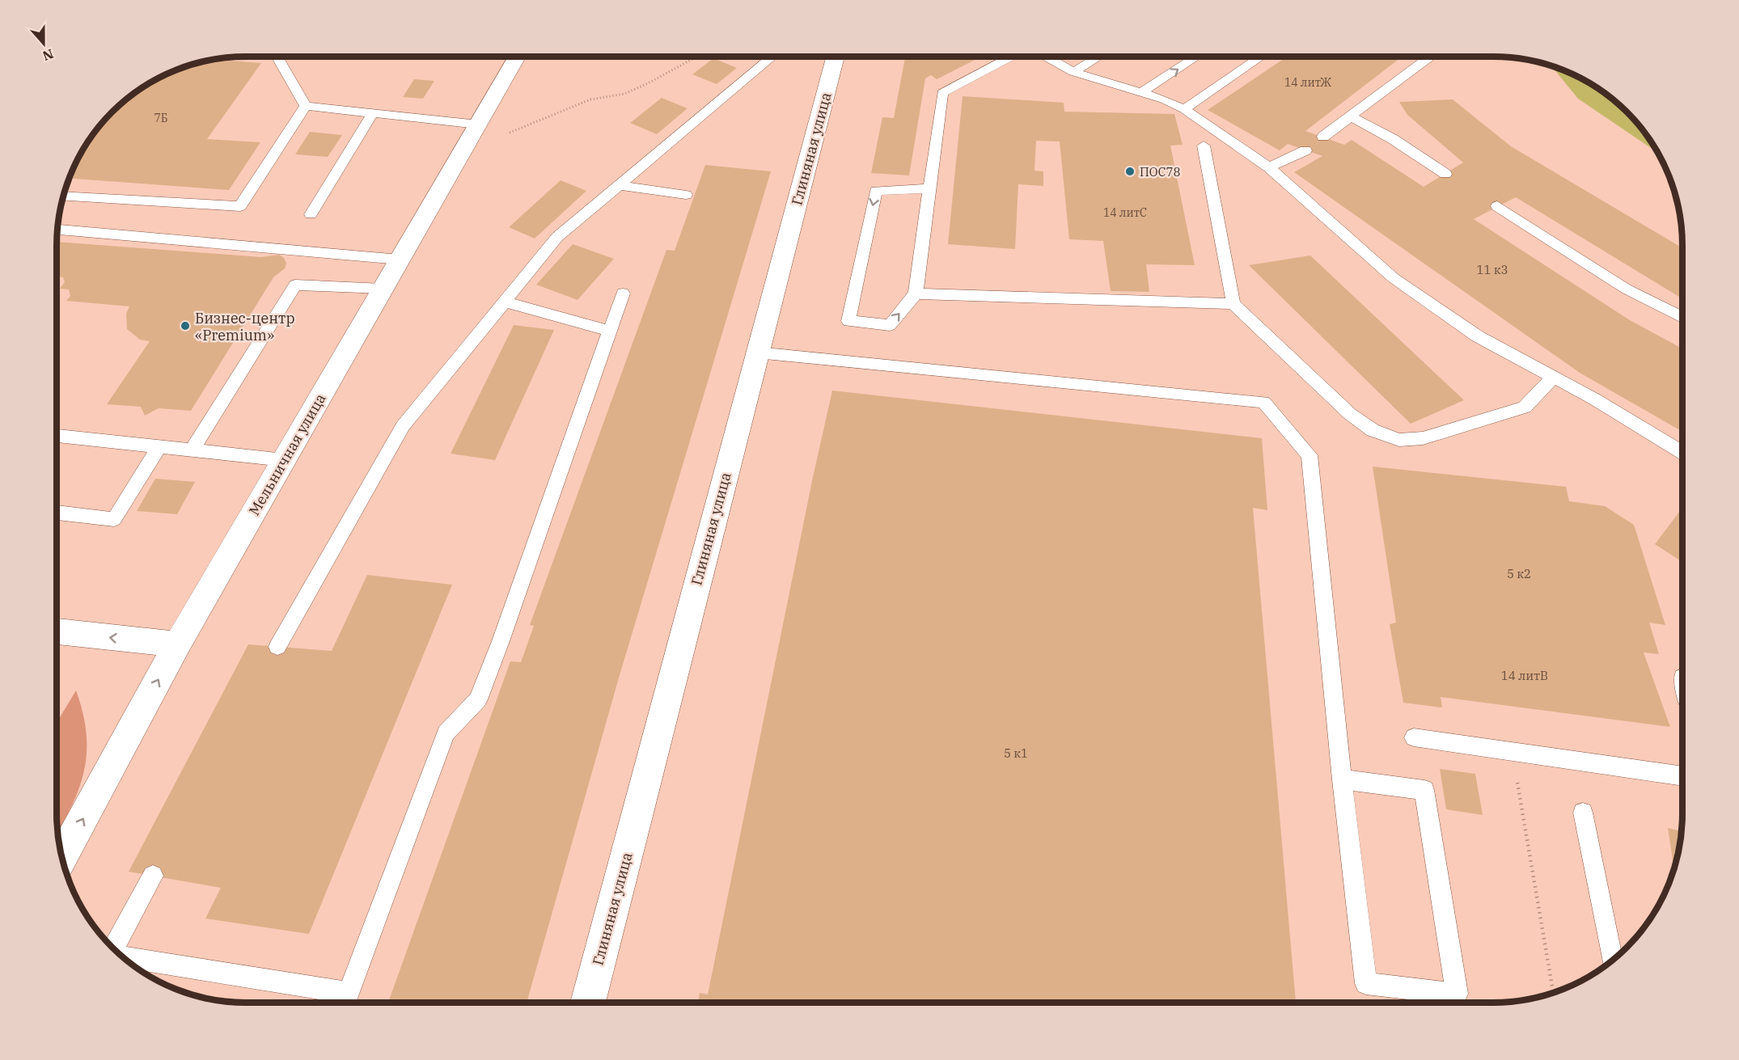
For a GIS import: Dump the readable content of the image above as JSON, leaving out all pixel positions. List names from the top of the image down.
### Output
{
  "streets": {
    "street": ["Глиняная улица", "Мельничная улица"]
  },
  "places": ["ПОС78", "Бизнес-центр «Premium»"],
  "house_numbers": [
    "14 литЖ",
    "7Б",
    "14 литС",
    "11 к3",
    "5 к2",
    "14 литВ",
    "5 к1"
  ],
  "north": "bottom"
}
